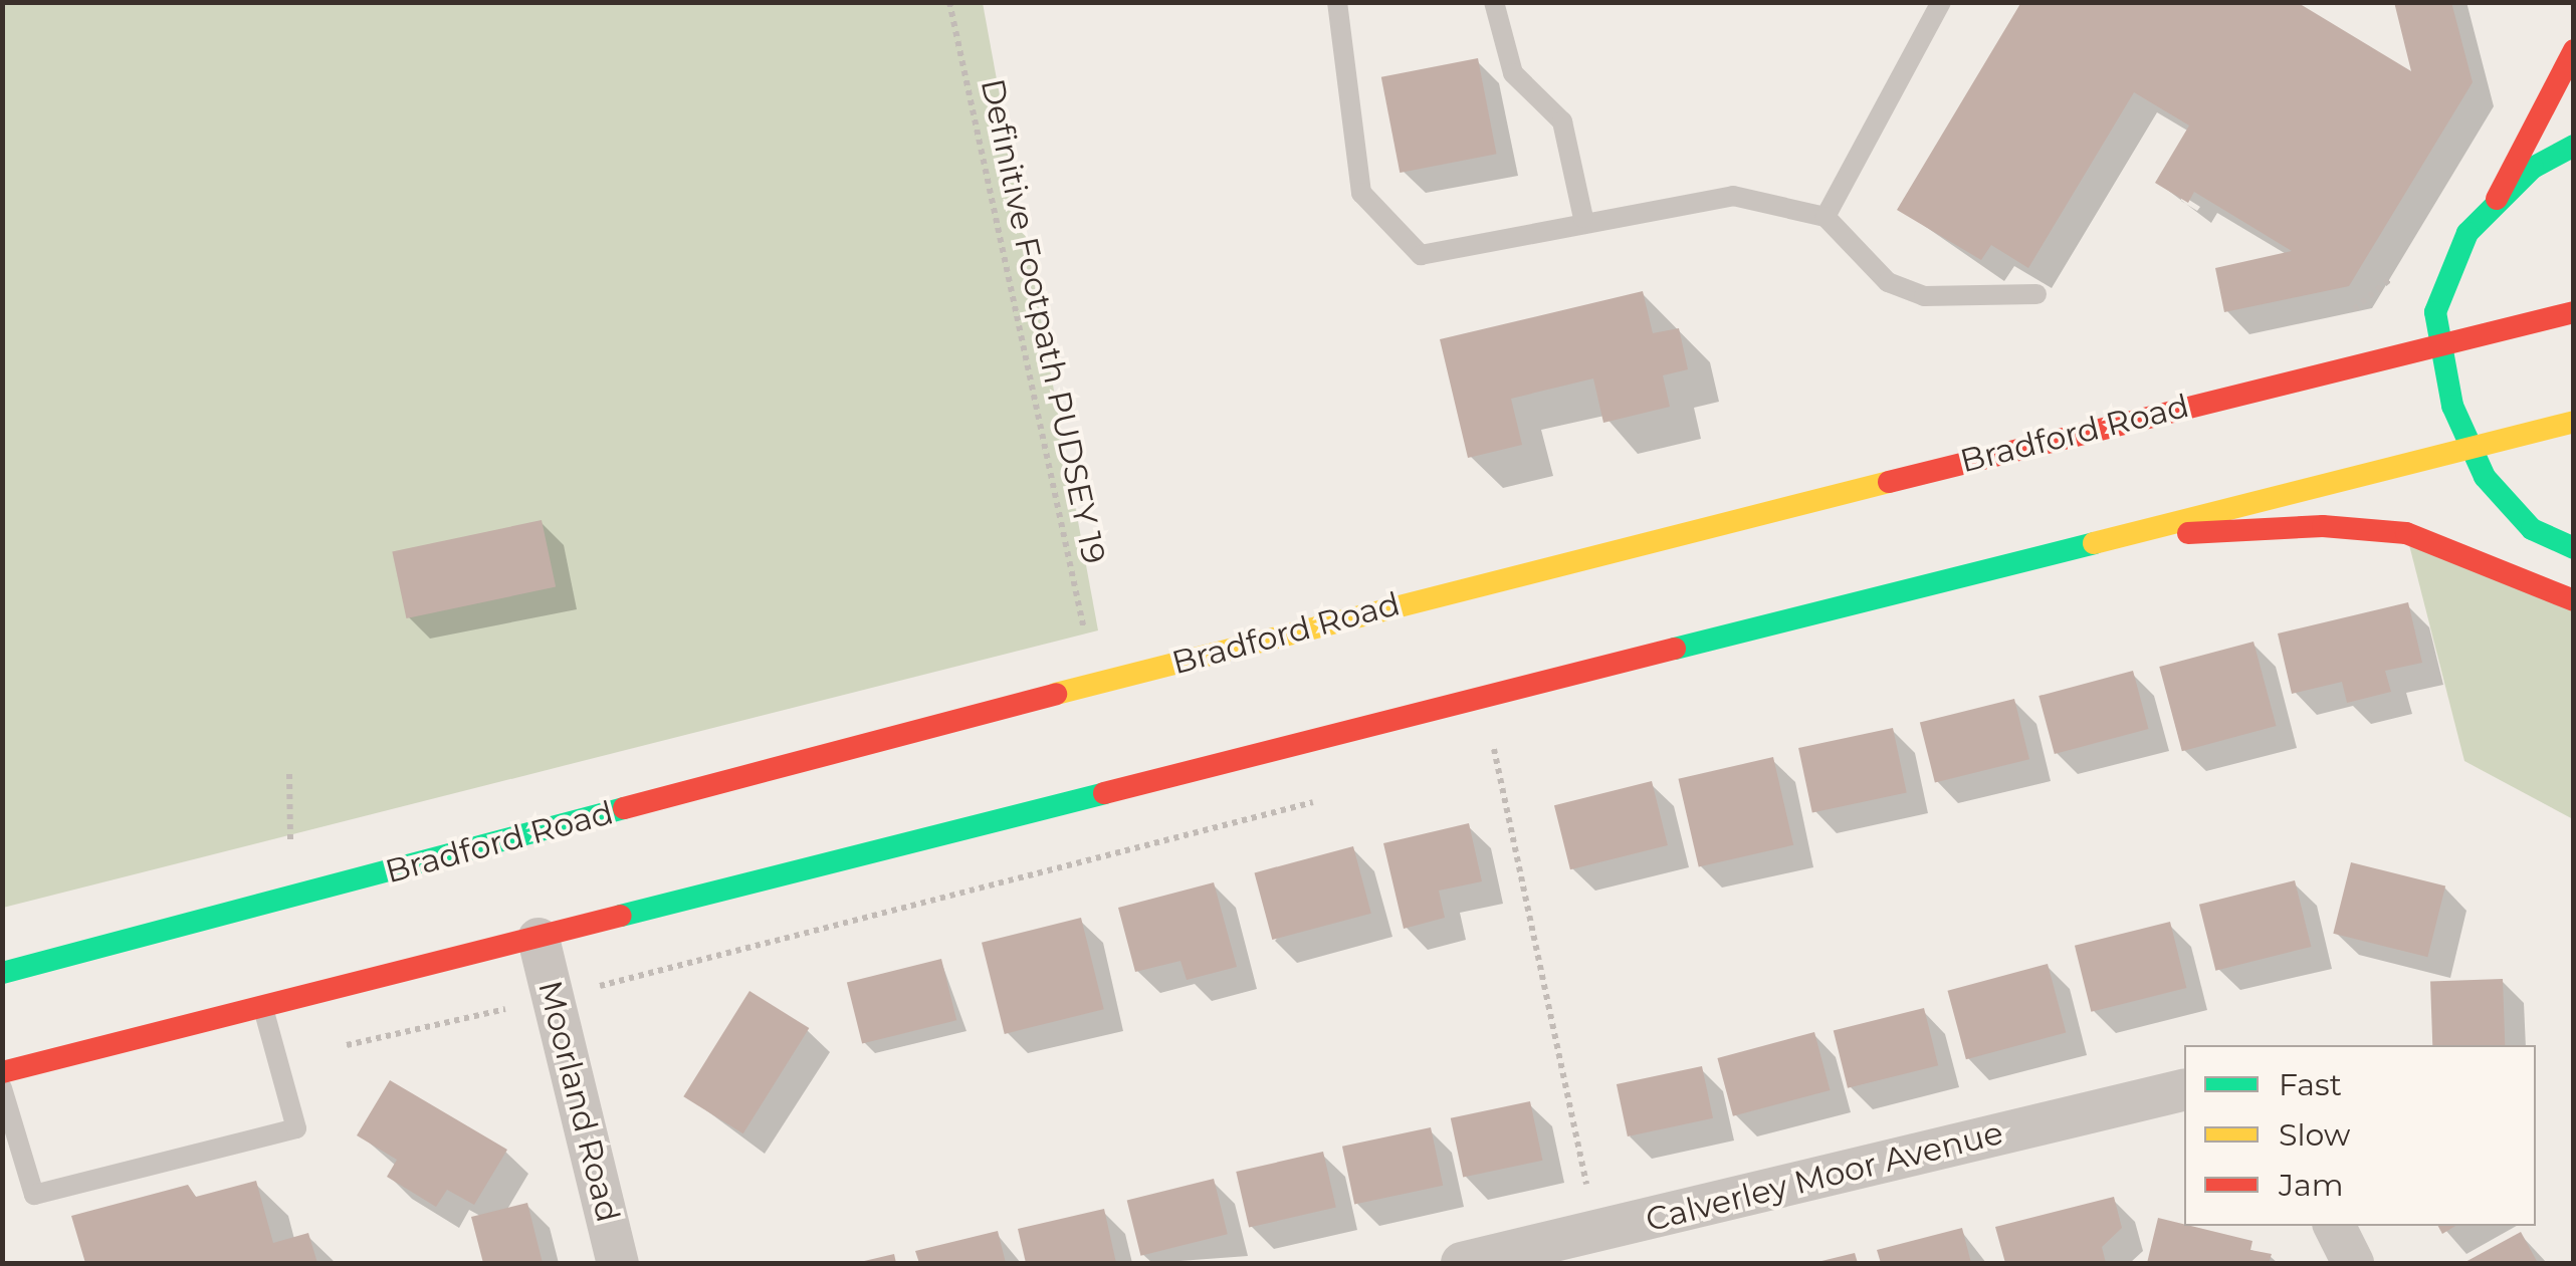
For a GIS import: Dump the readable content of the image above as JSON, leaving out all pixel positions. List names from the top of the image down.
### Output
{
  "streets": {
    "main road": ["Bradford Road"],
    "street": ["Moorland Road", "Calverley Moor Avenue"],
    "path": ["Definitive Footpath PUDSEY 19"]
  },
  "legend": ["Fast", "Slow", "Jam"]
}
